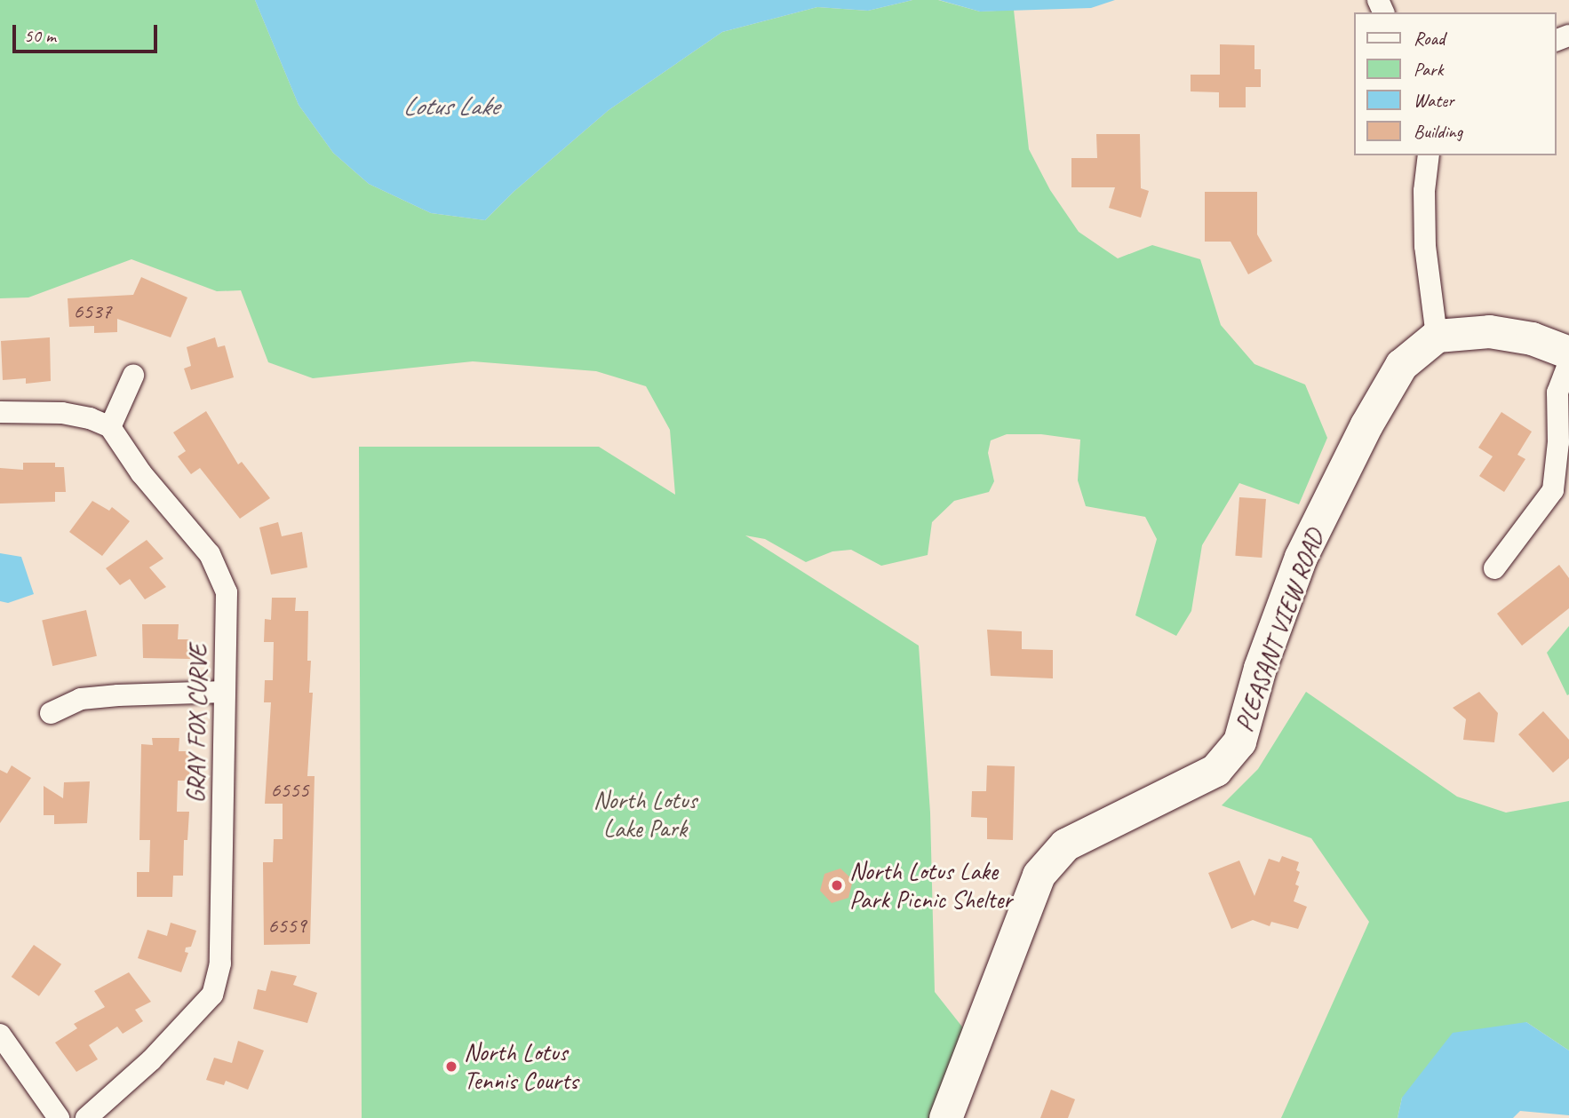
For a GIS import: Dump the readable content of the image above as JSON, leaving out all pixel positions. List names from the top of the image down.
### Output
{
  "streets": {
    "street": ["PLEASANT VIEW ROAD", "GRAY FOX CURVE"]
  },
  "water": ["Lotus Lake"],
  "parks": ["North Lotus Lake Park"],
  "places": ["North Lotus Lake Park Picnic Shelter", "North Lotus Tennis Courts"],
  "house_numbers": ["6537", "6555", "6559"],
  "legend": [
    "Road",
    "Park",
    "Water",
    "Building"
  ],
  "scale_bar": "50 m"
}
